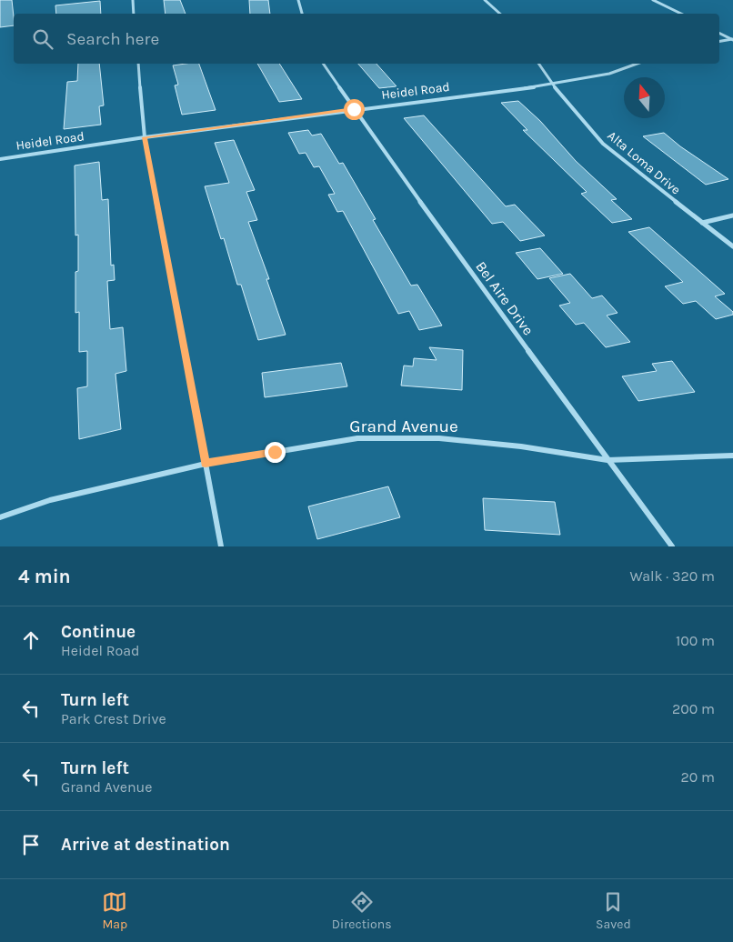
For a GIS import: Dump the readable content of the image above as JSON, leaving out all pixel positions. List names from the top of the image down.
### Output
{
  "streets": {
    "street": [
      "Heidel Road",
      "Alta Loma Drive",
      "Bel Aire Drive",
      "Grand Avenue"
    ]
  },
  "crossings": [
    ["Heidel Road", "Alta Loma Drive"],
    ["Heidel Road", "Bel Aire Drive"],
    ["Bel Aire Drive", "Grand Avenue"]
  ],
  "north": "top",
  "page": {
    "search": "Search here",
    "heading": ["4 min", "Walk · 320 m"],
    "list": [
      ["Continue", "Heidel Road", "100 m"],
      ["Turn left", "Park Crest Drive", "200 m"],
      ["Turn left", "Grand Avenue", "20 m"],
      "Arrive at destination"
    ],
    "nav": ["Map", "Directions", "Saved"]
  }
}
